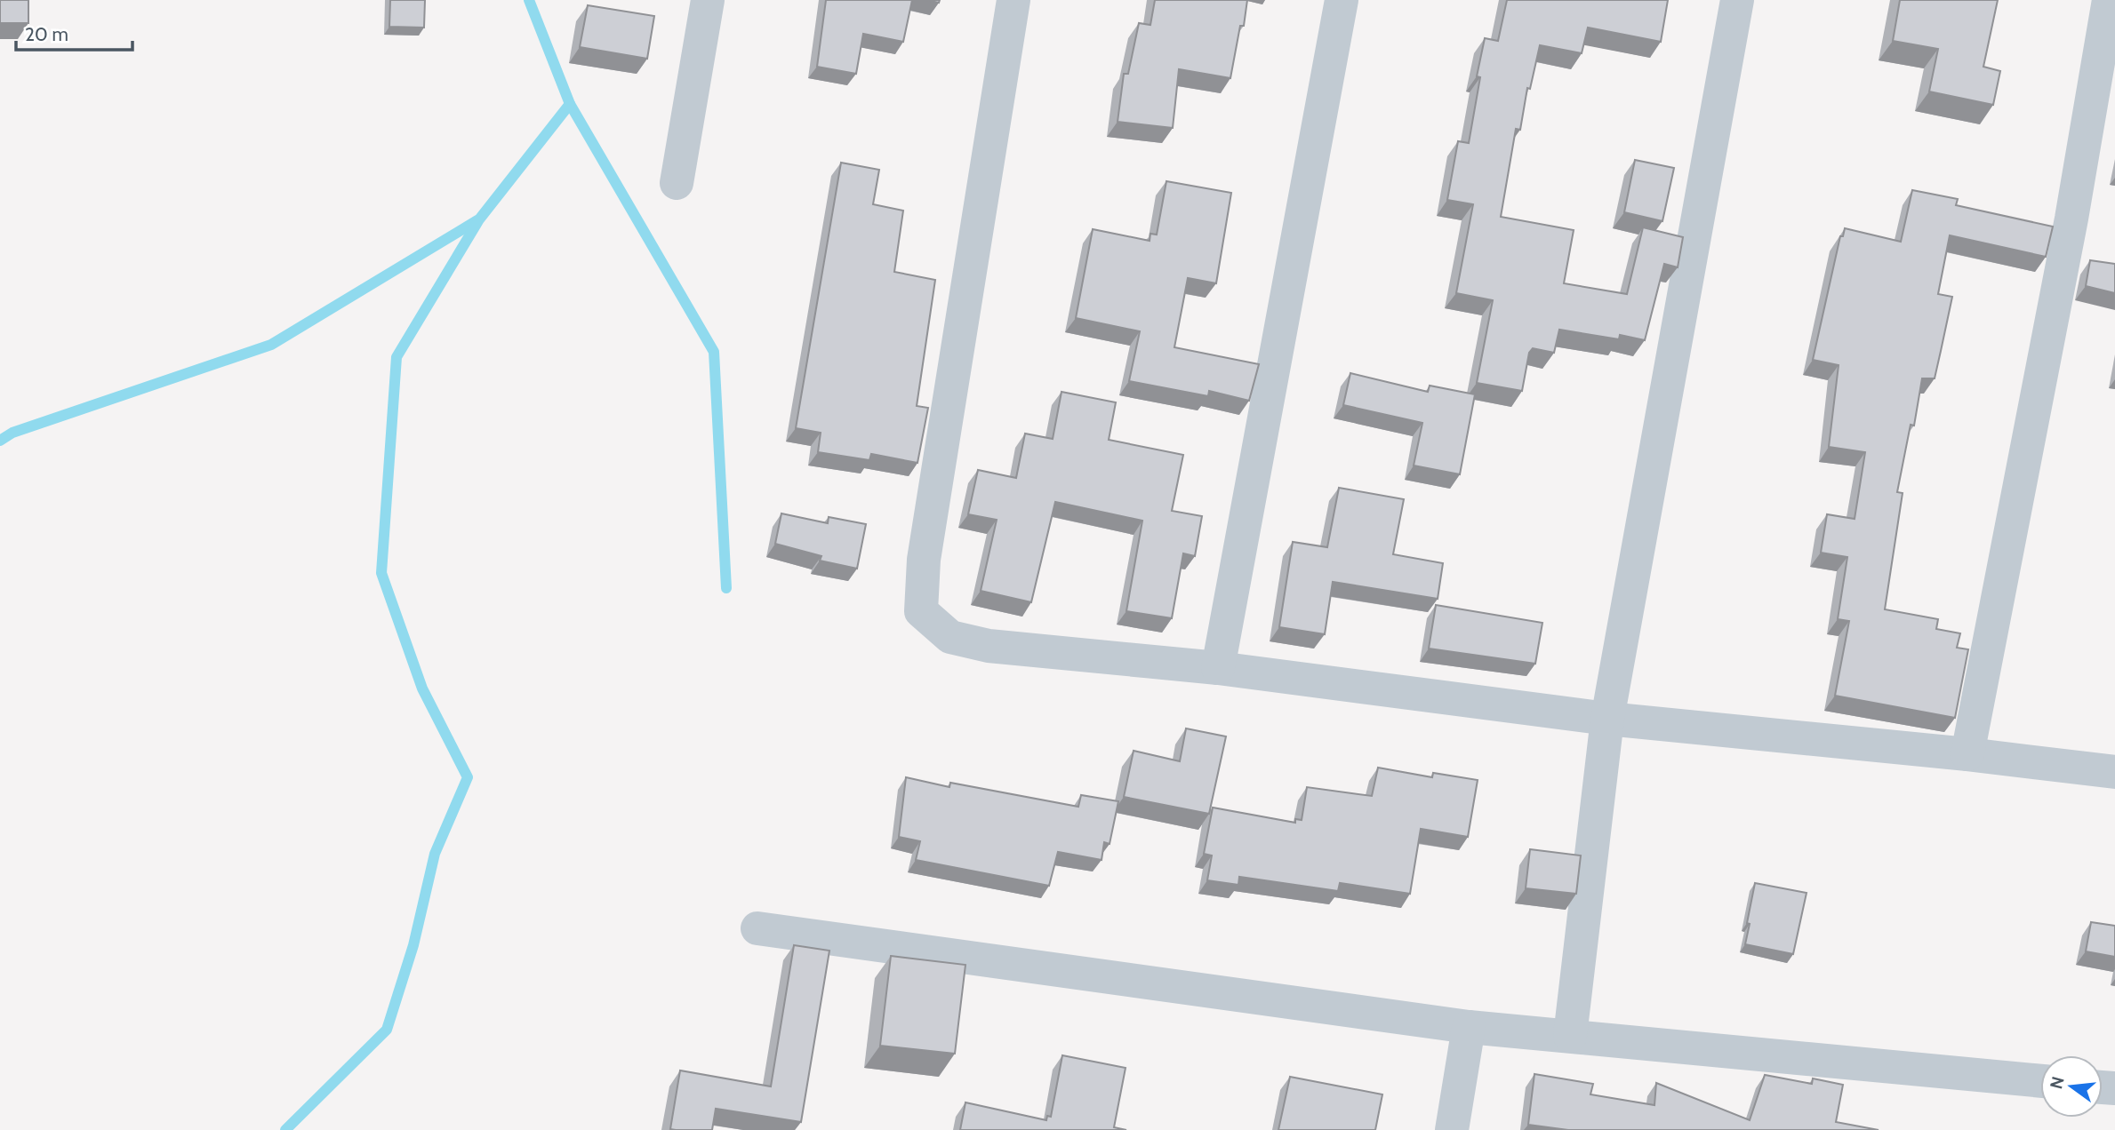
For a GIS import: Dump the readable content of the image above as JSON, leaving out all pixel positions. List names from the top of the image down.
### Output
{
  "scale_bar": "20 m",
  "north": "left"
}
